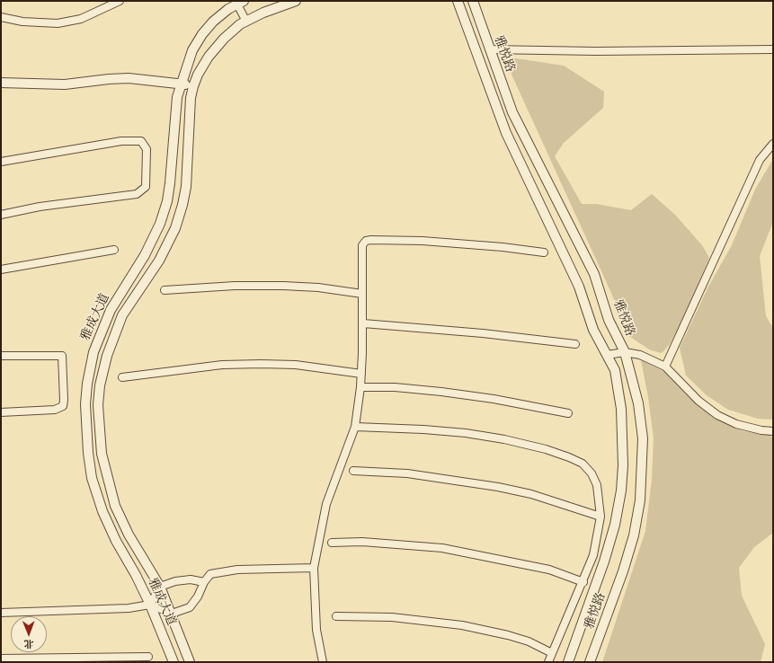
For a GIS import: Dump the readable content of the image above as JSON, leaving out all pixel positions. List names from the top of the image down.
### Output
{
  "streets": {
    "street": ["雅悦路", "雅成大道"]
  },
  "north": "bottom"
}
